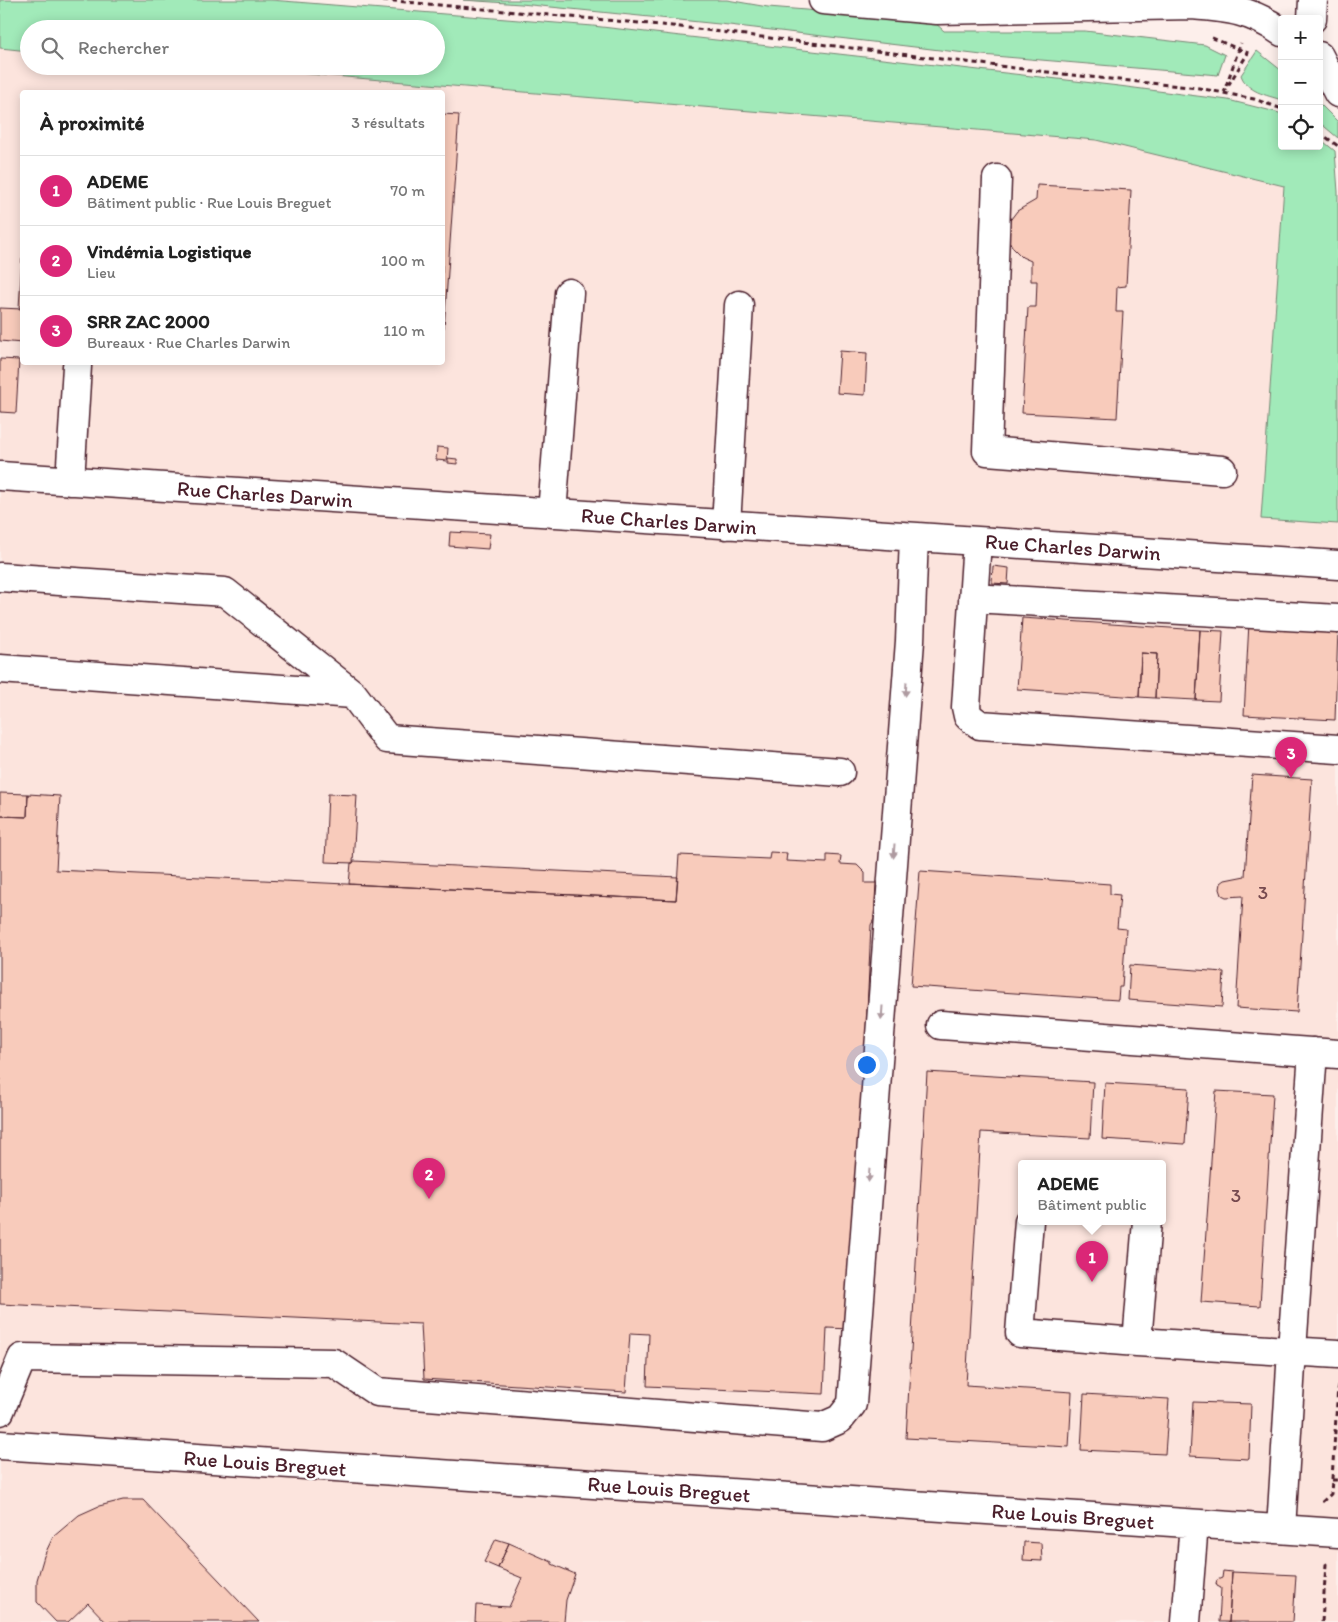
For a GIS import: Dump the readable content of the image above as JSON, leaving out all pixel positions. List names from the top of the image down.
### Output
{
  "streets": {
    "street": ["Rue Charles Darwin", "Rue Louis Breguet"]
  },
  "house_numbers": ["3", "3"],
  "page": {
    "map_buttons": ["+", "−"],
    "search": "Rechercher",
    "heading": ["À proximité", "3 résultats"],
    "list": [
      {
        "mark": "1",
        "name": "ADEME",
        "note": "Bâtiment public · Rue Louis Breguet",
        "value": "70 m"
      },
      {
        "mark": "2",
        "name": "Vindémia Logistique",
        "note": "Lieu",
        "value": "100 m"
      },
      {
        "mark": "3",
        "name": "SRR ZAC 2000",
        "note": "Bureaux · Rue Charles Darwin",
        "value": "110 m"
      }
    ],
    "pins": ["3", "2", "1"],
    "popup": ["ADEME", "Bâtiment public"]
  }
}
